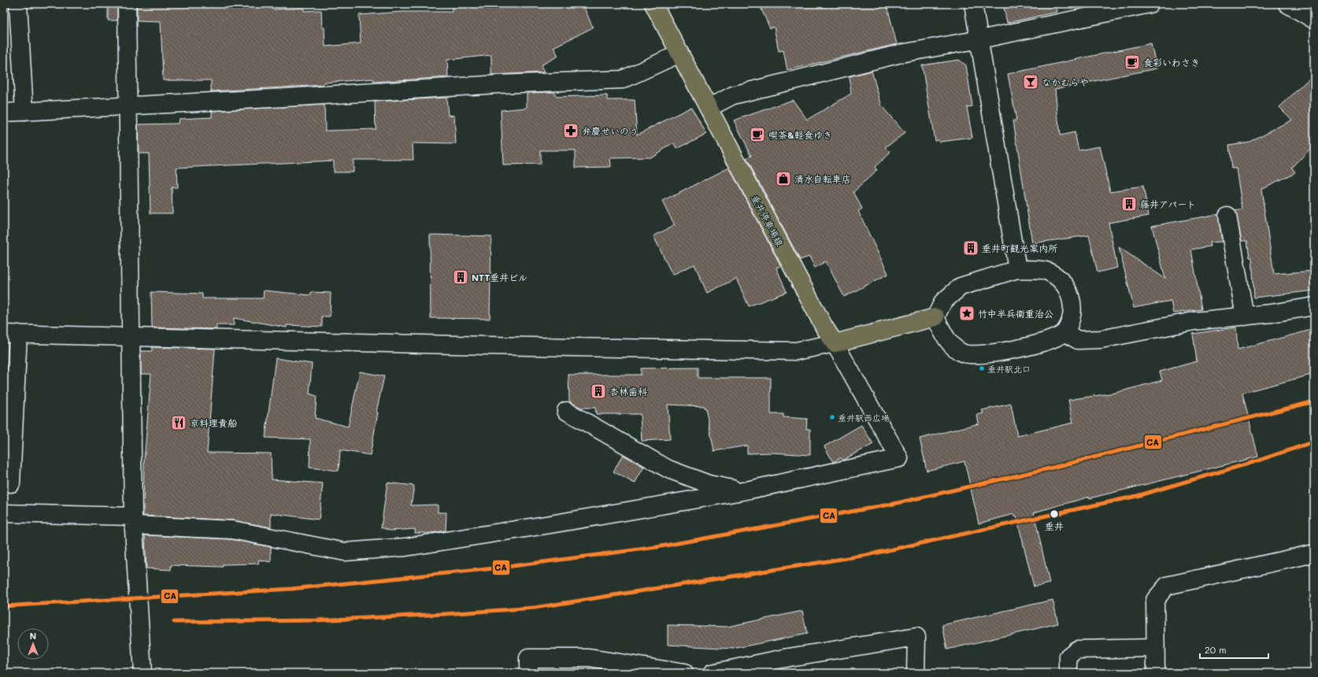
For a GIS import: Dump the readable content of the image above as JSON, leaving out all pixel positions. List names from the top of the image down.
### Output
{
  "streets": {
    "main road": ["垂井停車場線"]
  },
  "places": {
    "cafe": ["食彩いわさき", "喫茶&軽食ゆき"],
    "bar": ["なかむらや"],
    "pharmacy": ["弁慶せいのう"],
    "shop": ["清水自転車店"],
    "building": [
      "藤井アパート",
      "垂井町観光案内所",
      "NTT垂井ビル",
      "杏林歯科"
    ],
    "place": ["竹中半兵衛重治公"],
    "other": ["垂井駅北口", "垂井駅西広場", "垂井"],
    "restaurant": ["京料理貴船"]
  },
  "lines": ["transit line CA"],
  "scale_bar": "20 m",
  "north": "top"
}
